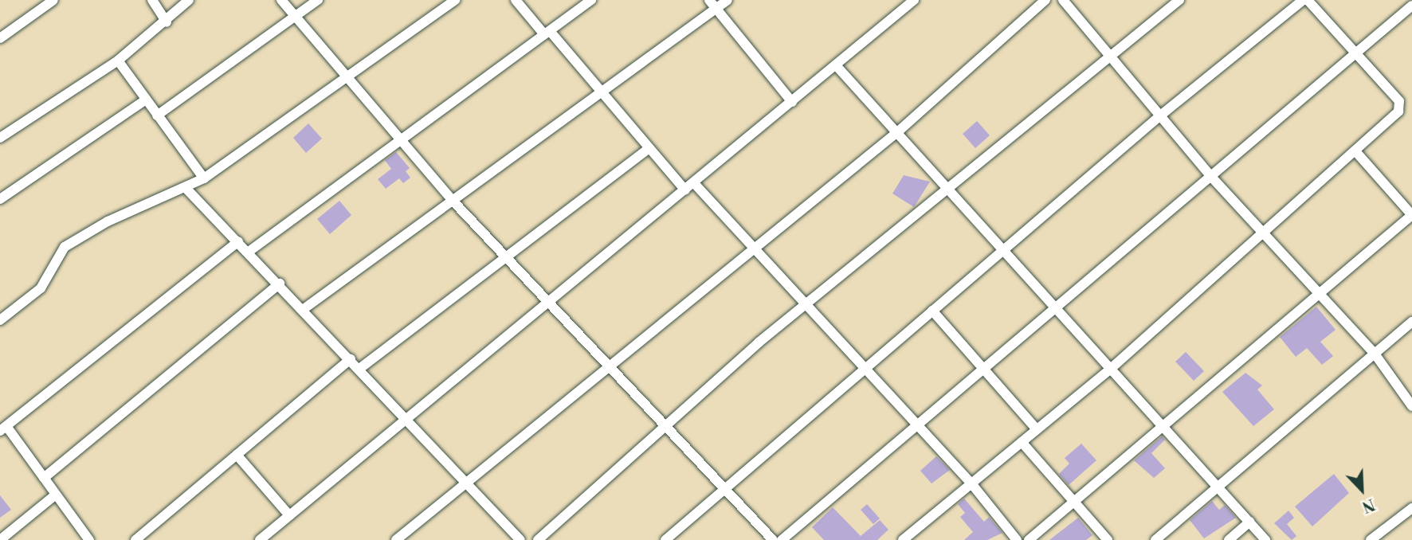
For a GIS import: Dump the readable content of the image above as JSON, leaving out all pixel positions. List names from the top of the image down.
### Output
{
  "north": "bottom right"
}
